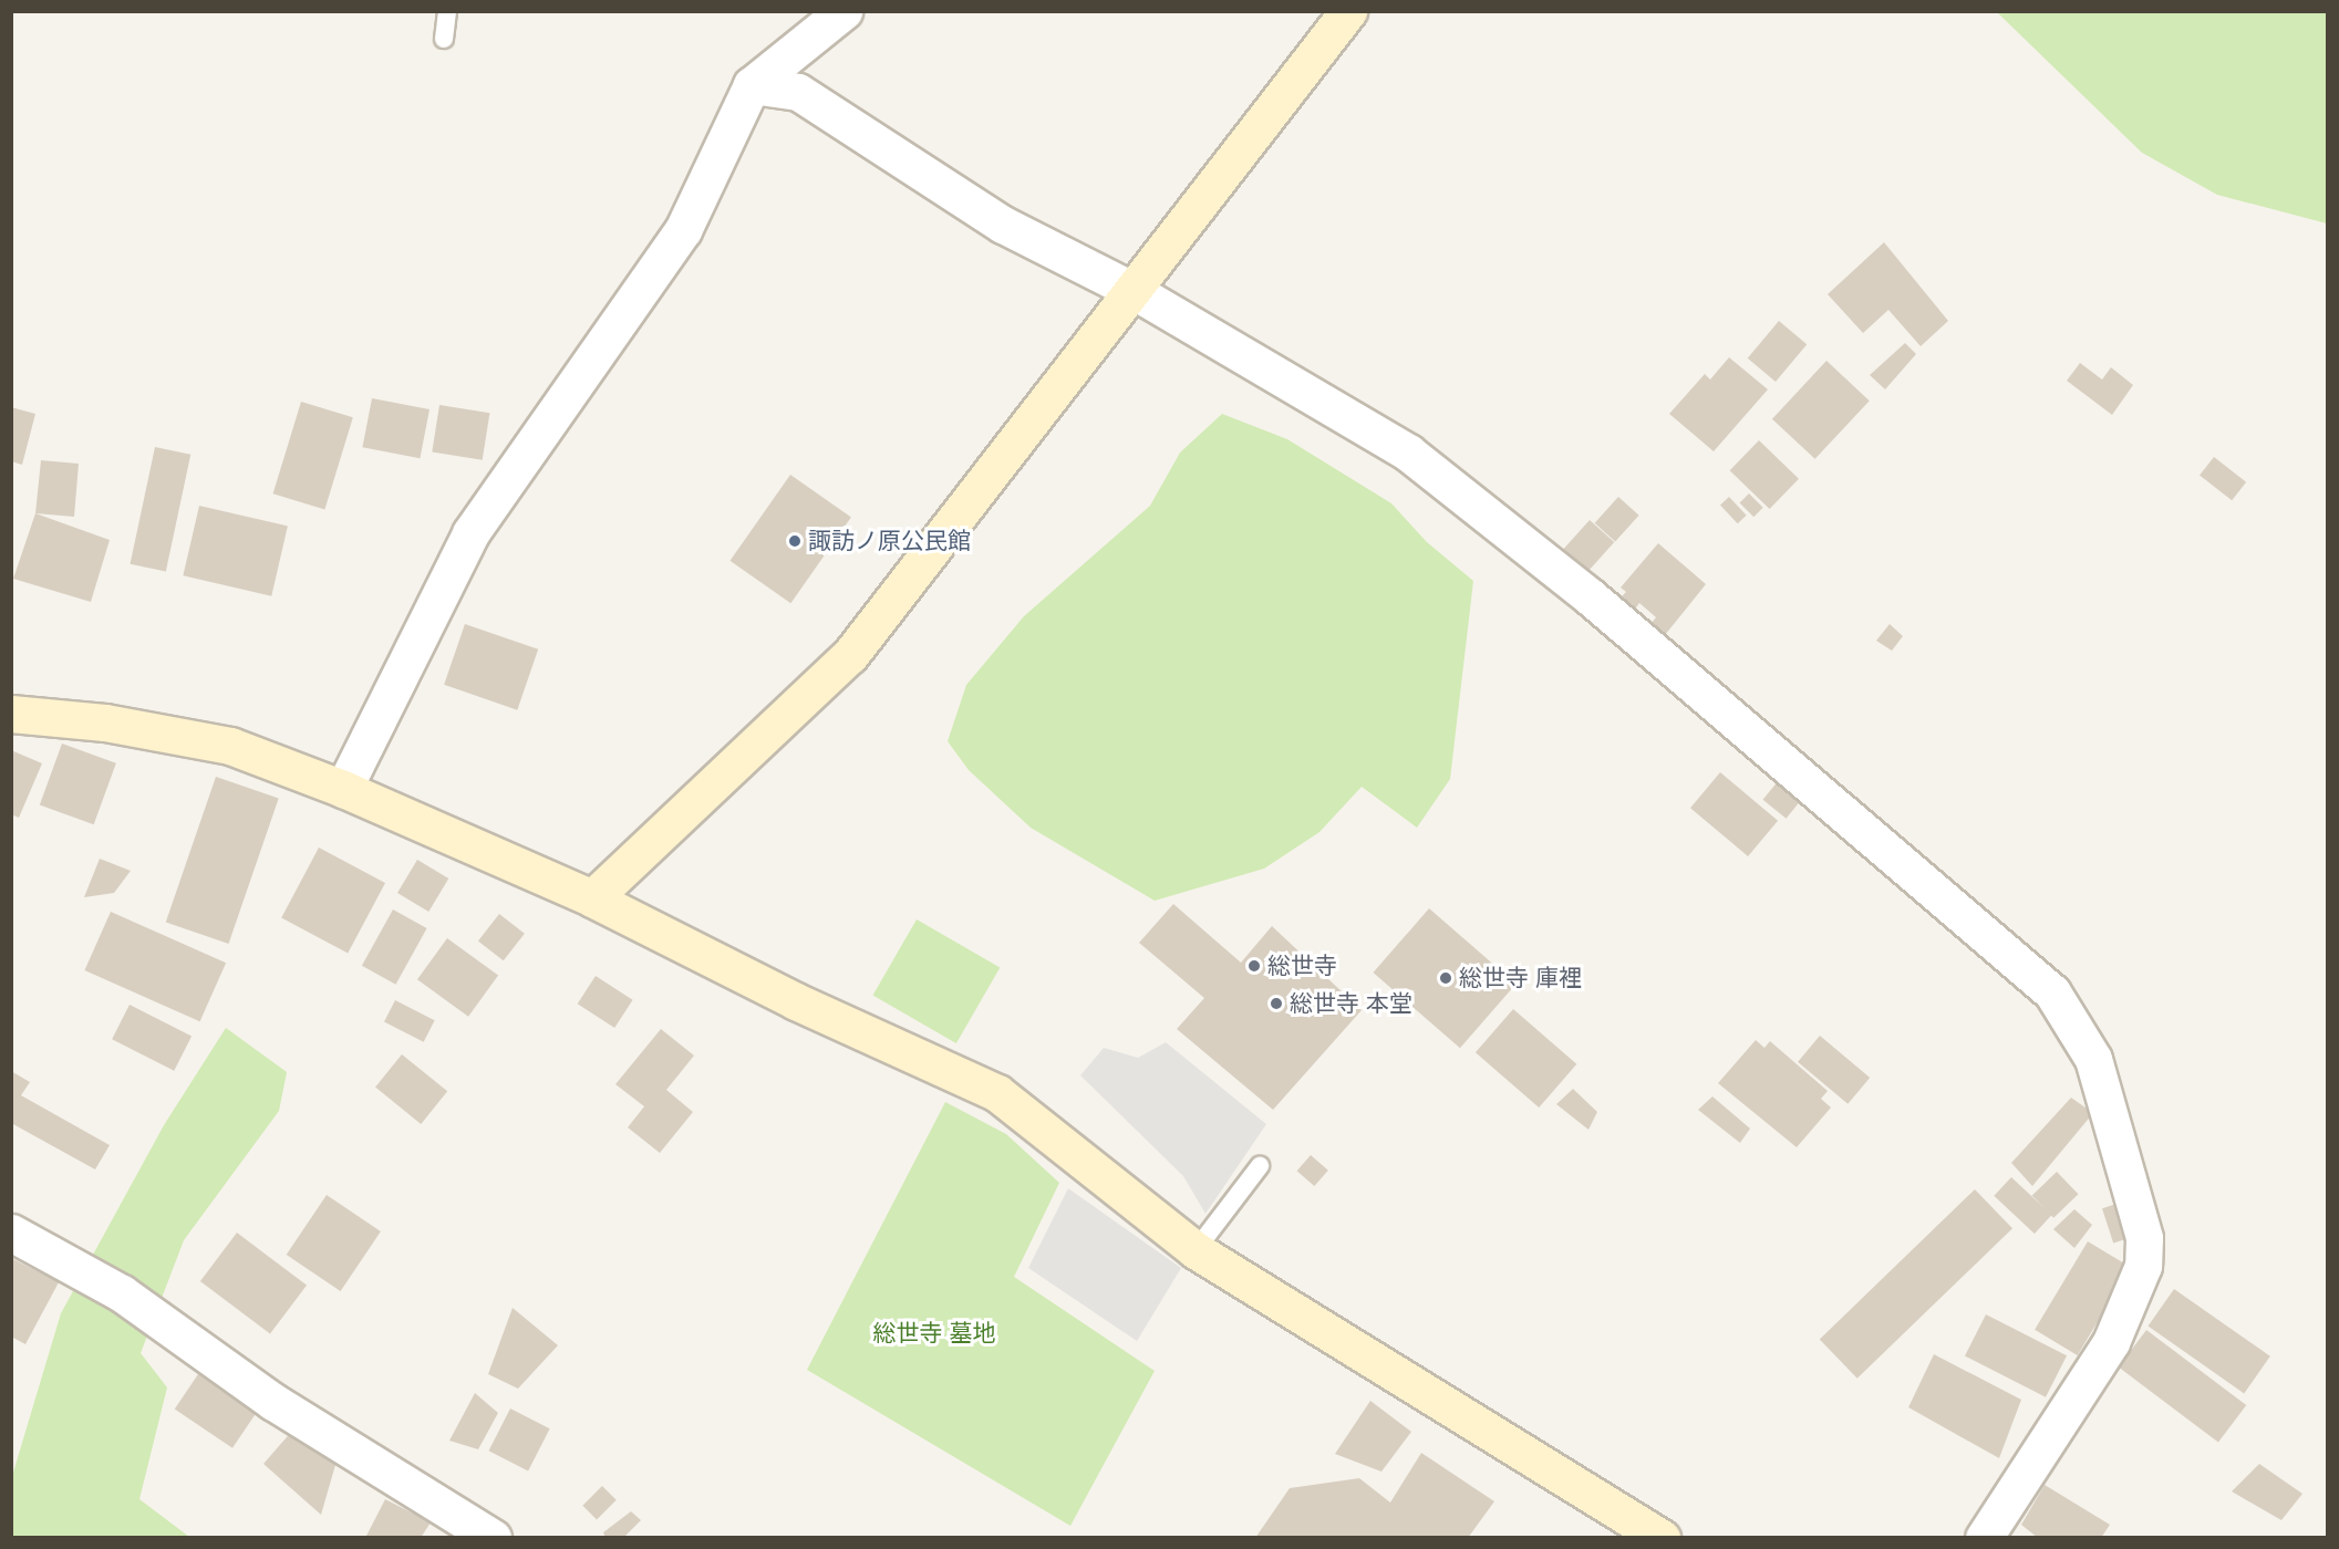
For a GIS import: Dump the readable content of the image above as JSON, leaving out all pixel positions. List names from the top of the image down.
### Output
{
  "parks": ["総世寺 墓地"],
  "places": [
    "諏訪ノ原公民館",
    "総世寺",
    "総世寺 庫裡",
    "総世寺 本堂"
  ]
}
